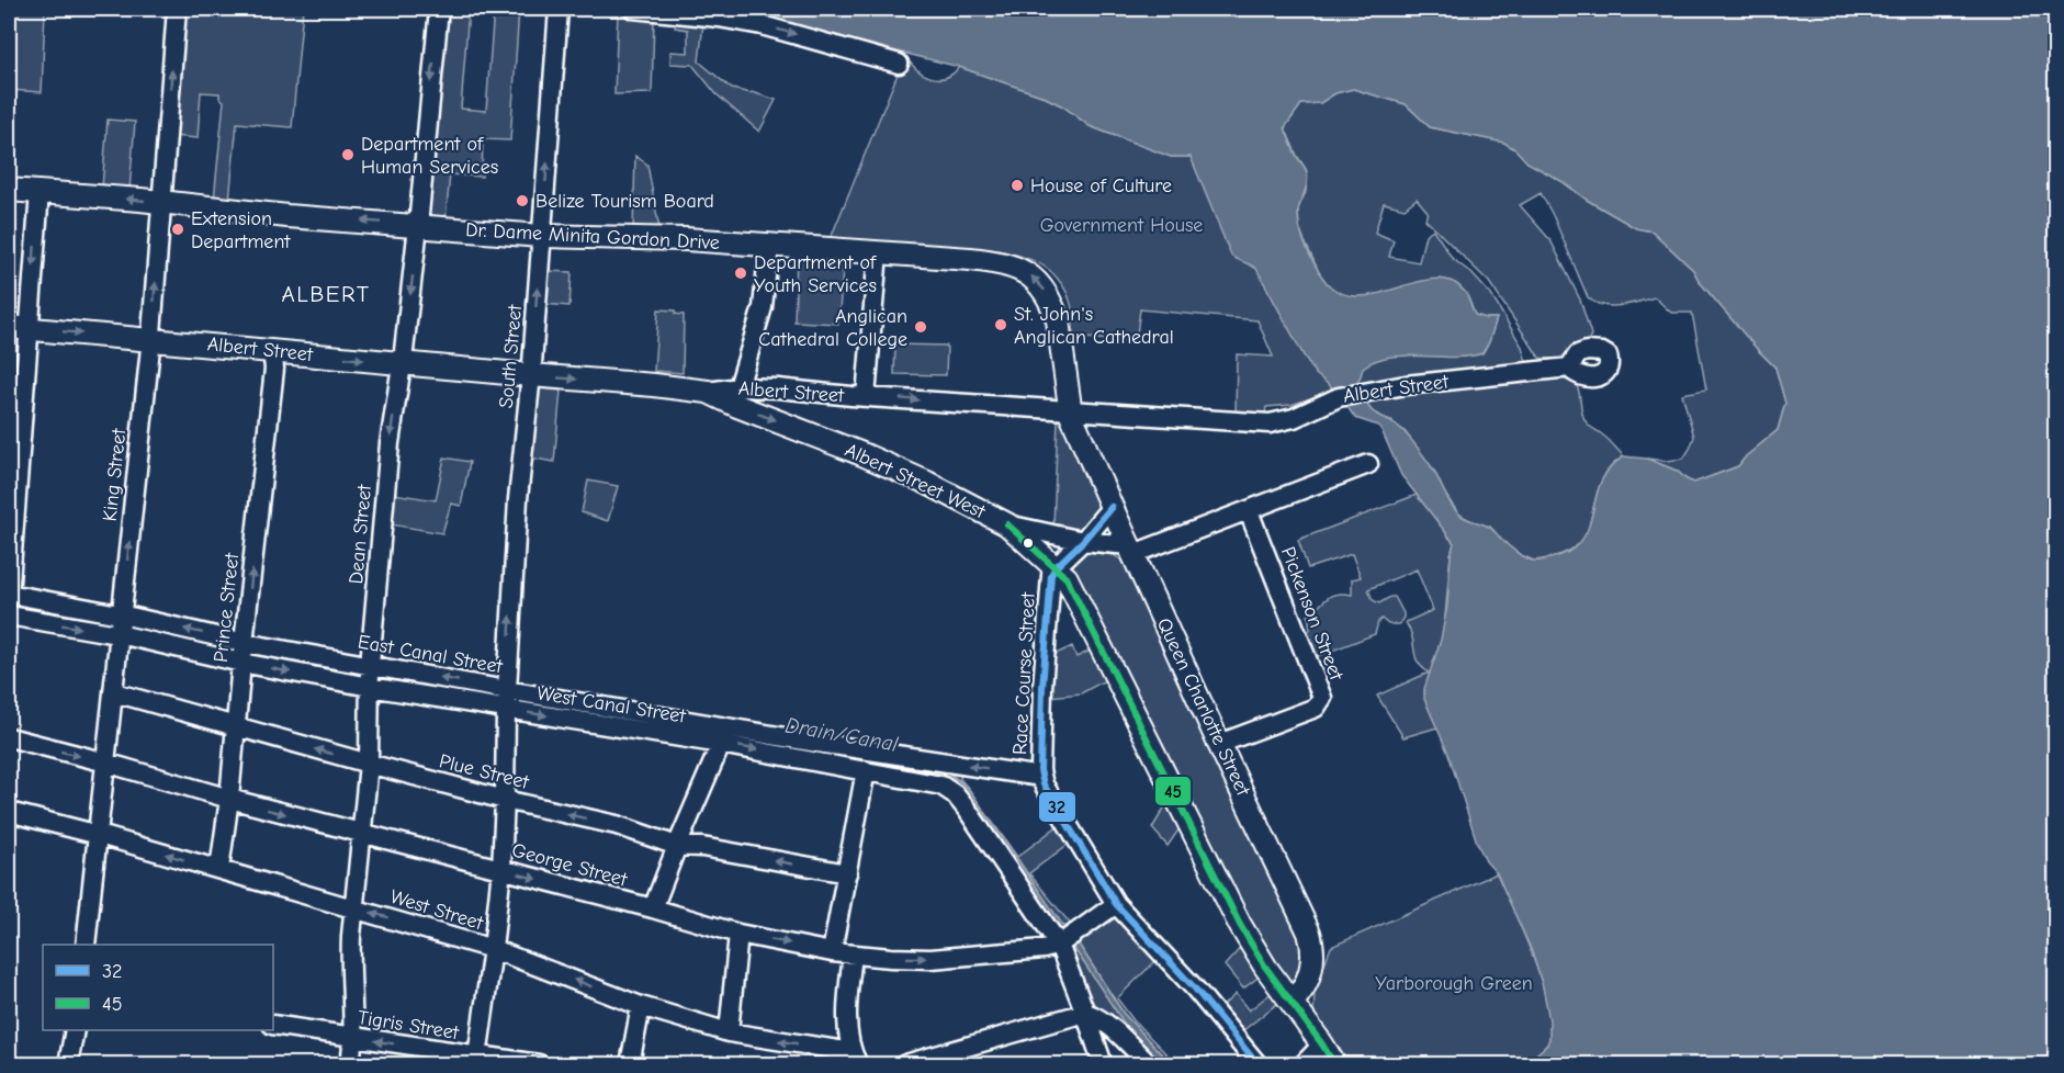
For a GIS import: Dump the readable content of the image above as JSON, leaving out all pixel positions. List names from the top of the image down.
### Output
{
  "streets": {
    "main road": [
      "Dr. Dame Minita Gordon Drive",
      "Albert Street",
      "Albert Street West",
      "Queen Charlotte Street"
    ],
    "street": [
      "South Street",
      "King Street",
      "Dean Street",
      "Prince Street",
      "Pickenson Street",
      "East Canal Street",
      "Race Course Street",
      "Plue Street",
      "George Street",
      "West Street",
      "Tigris Street"
    ]
  },
  "crossings": [
    ["Dr. Dame Minita Gordon Drive", "Albert Street"],
    ["Dr. Dame Minita Gordon Drive", "South Street"],
    ["Dr. Dame Minita Gordon Drive", "King Street"],
    ["Dr. Dame Minita Gordon Drive", "Dean Street"],
    ["Dr. Dame Minita Gordon Drive", "Queen Charlotte Street"],
    ["Albert Street", "South Street"],
    ["Albert Street", "King Street"],
    ["Albert Street", "Albert Street West"],
    ["Albert Street", "Dean Street"],
    ["Albert Street", "Prince Street"],
    ["Albert Street", "Queen Charlotte Street"],
    ["South Street", "East Canal Street"],
    ["South Street", "Plue Street"],
    ["South Street", "George Street"],
    ["South Street", "West Street"],
    ["South Street", "Tigris Street"],
    ["King Street", "Plue Street"],
    ["King Street", "George Street"],
    ["King Street", "West Street"],
    ["Albert Street West", "Pickenson Street"],
    ["Albert Street West", "Queen Charlotte Street"],
    ["Dean Street", "East Canal Street"],
    ["Dean Street", "Plue Street"],
    ["Dean Street", "George Street"],
    ["Dean Street", "West Street"],
    ["Dean Street", "Tigris Street"],
    ["Prince Street", "Plue Street"],
    ["Prince Street", "George Street"],
    ["Prince Street", "West Street"],
    ["Pickenson Street", "Queen Charlotte Street"],
    ["East Canal Street", "Race Course Street"],
    ["Race Course Street", "George Street"]
  ],
  "one_way": [
    "Dr. Dame Minita Gordon Drive",
    "Albert Street",
    "South Street",
    "Albert Street West",
    "Dean Street",
    "Prince Street",
    "West Street",
    "Tigris Street"
  ],
  "districts": ["ALBERT"],
  "water": ["Drain/Canal"],
  "parks": ["Government House", "Yarborough Green"],
  "places": [
    "Department of Human Services",
    "House of Culture",
    "Belize Tourism Board",
    "Extension Department",
    "Department of Youth Services",
    "St. John's Anglican Cathedral",
    "Anglican Cathedral College"
  ],
  "lines": ["transit line 32", "transit line 45"],
  "legend": ["32", "45"]
}
